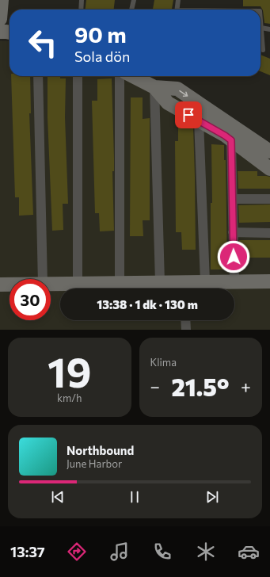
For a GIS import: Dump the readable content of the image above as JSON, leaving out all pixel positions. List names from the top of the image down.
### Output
{
  "page": {
    "turn": ["90 m", "Sola dön"],
    "limit": "30",
    "trip": "13:38 · 1 dk · 130 m",
    "tile": [
      ["19", "km/h"],
      "Klima"
    ],
    "heat": ["−", "21.5°", "+"],
    "song": ["Northbound", "June Harbor"],
    "tabs": "13:37"
  }
}
